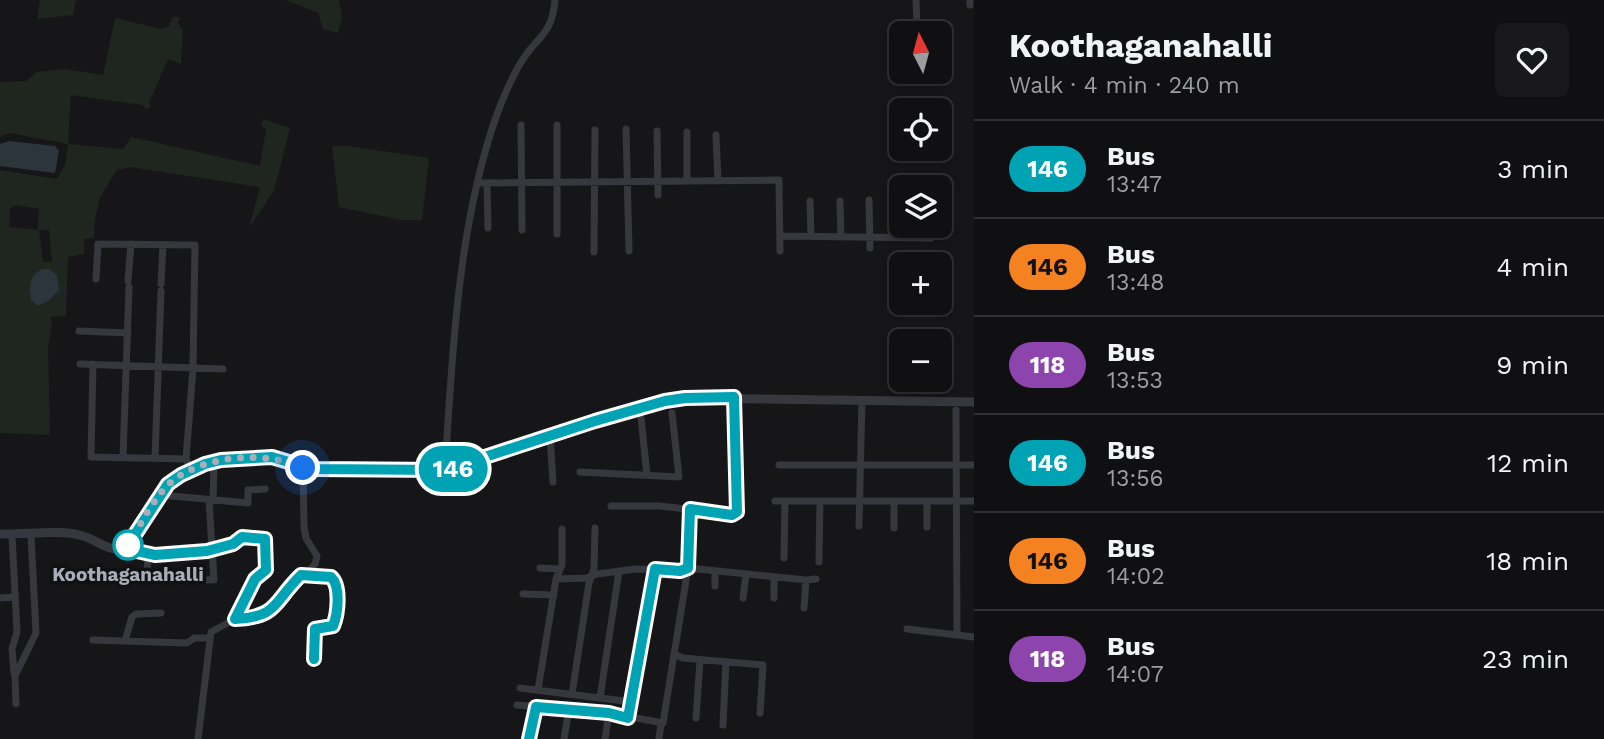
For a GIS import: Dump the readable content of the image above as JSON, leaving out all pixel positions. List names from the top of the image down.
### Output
{
  "places": ["Koothaganahalli"],
  "lines": ["bus line 146"],
  "north": "top",
  "page": {
    "on_map": "146",
    "heading": ["Koothaganahalli", "Walk · 4 min · 240 m"],
    "map_buttons": ["+", "−"],
    "list": [
      {
        "mark": "146",
        "name": "Bus",
        "note": "13:47",
        "value": "3 min"
      },
      {
        "mark": "146",
        "name": "Bus",
        "note": "13:48",
        "value": "4 min"
      },
      {
        "mark": "118",
        "name": "Bus",
        "note": "13:53",
        "value": "9 min"
      },
      {
        "mark": "146",
        "name": "Bus",
        "note": "13:56",
        "value": "12 min"
      },
      {
        "mark": "146",
        "name": "Bus",
        "note": "14:02",
        "value": "18 min"
      },
      {
        "mark": "118",
        "name": "Bus",
        "note": "14:07",
        "value": "23 min"
      }
    ]
  }
}
